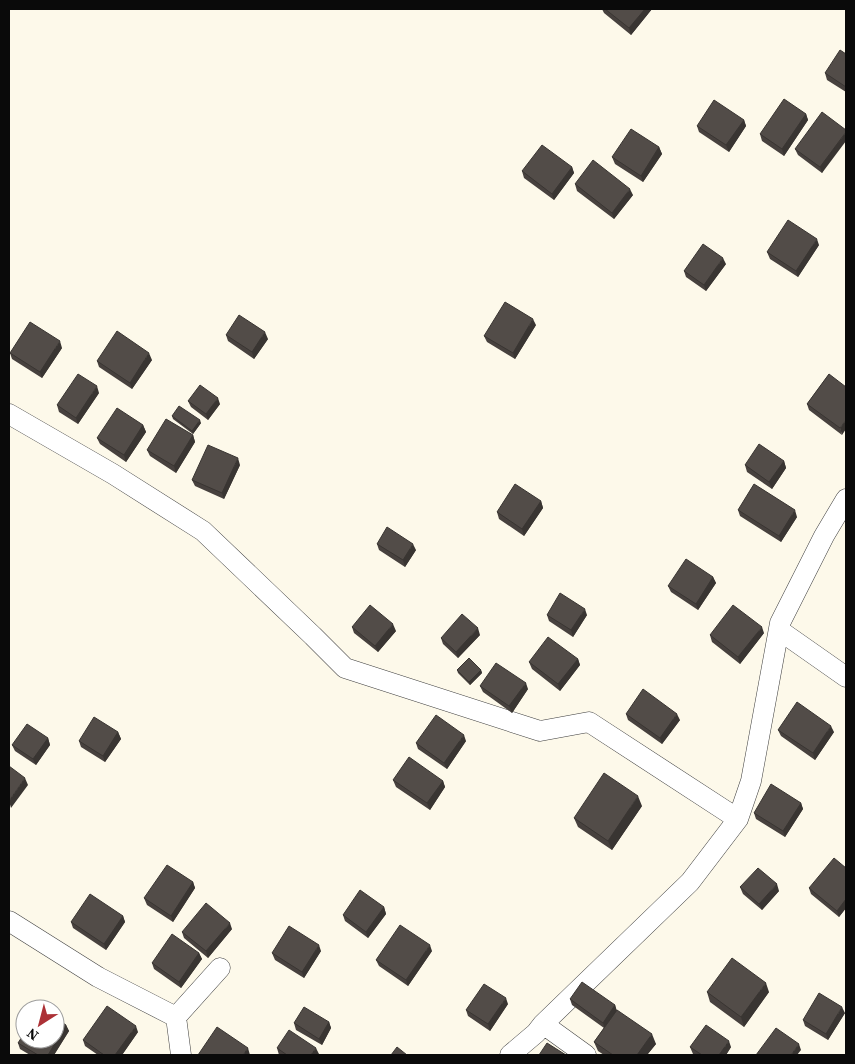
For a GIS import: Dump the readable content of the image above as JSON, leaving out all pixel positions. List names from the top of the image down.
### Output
{
  "north": "bottom left"
}
